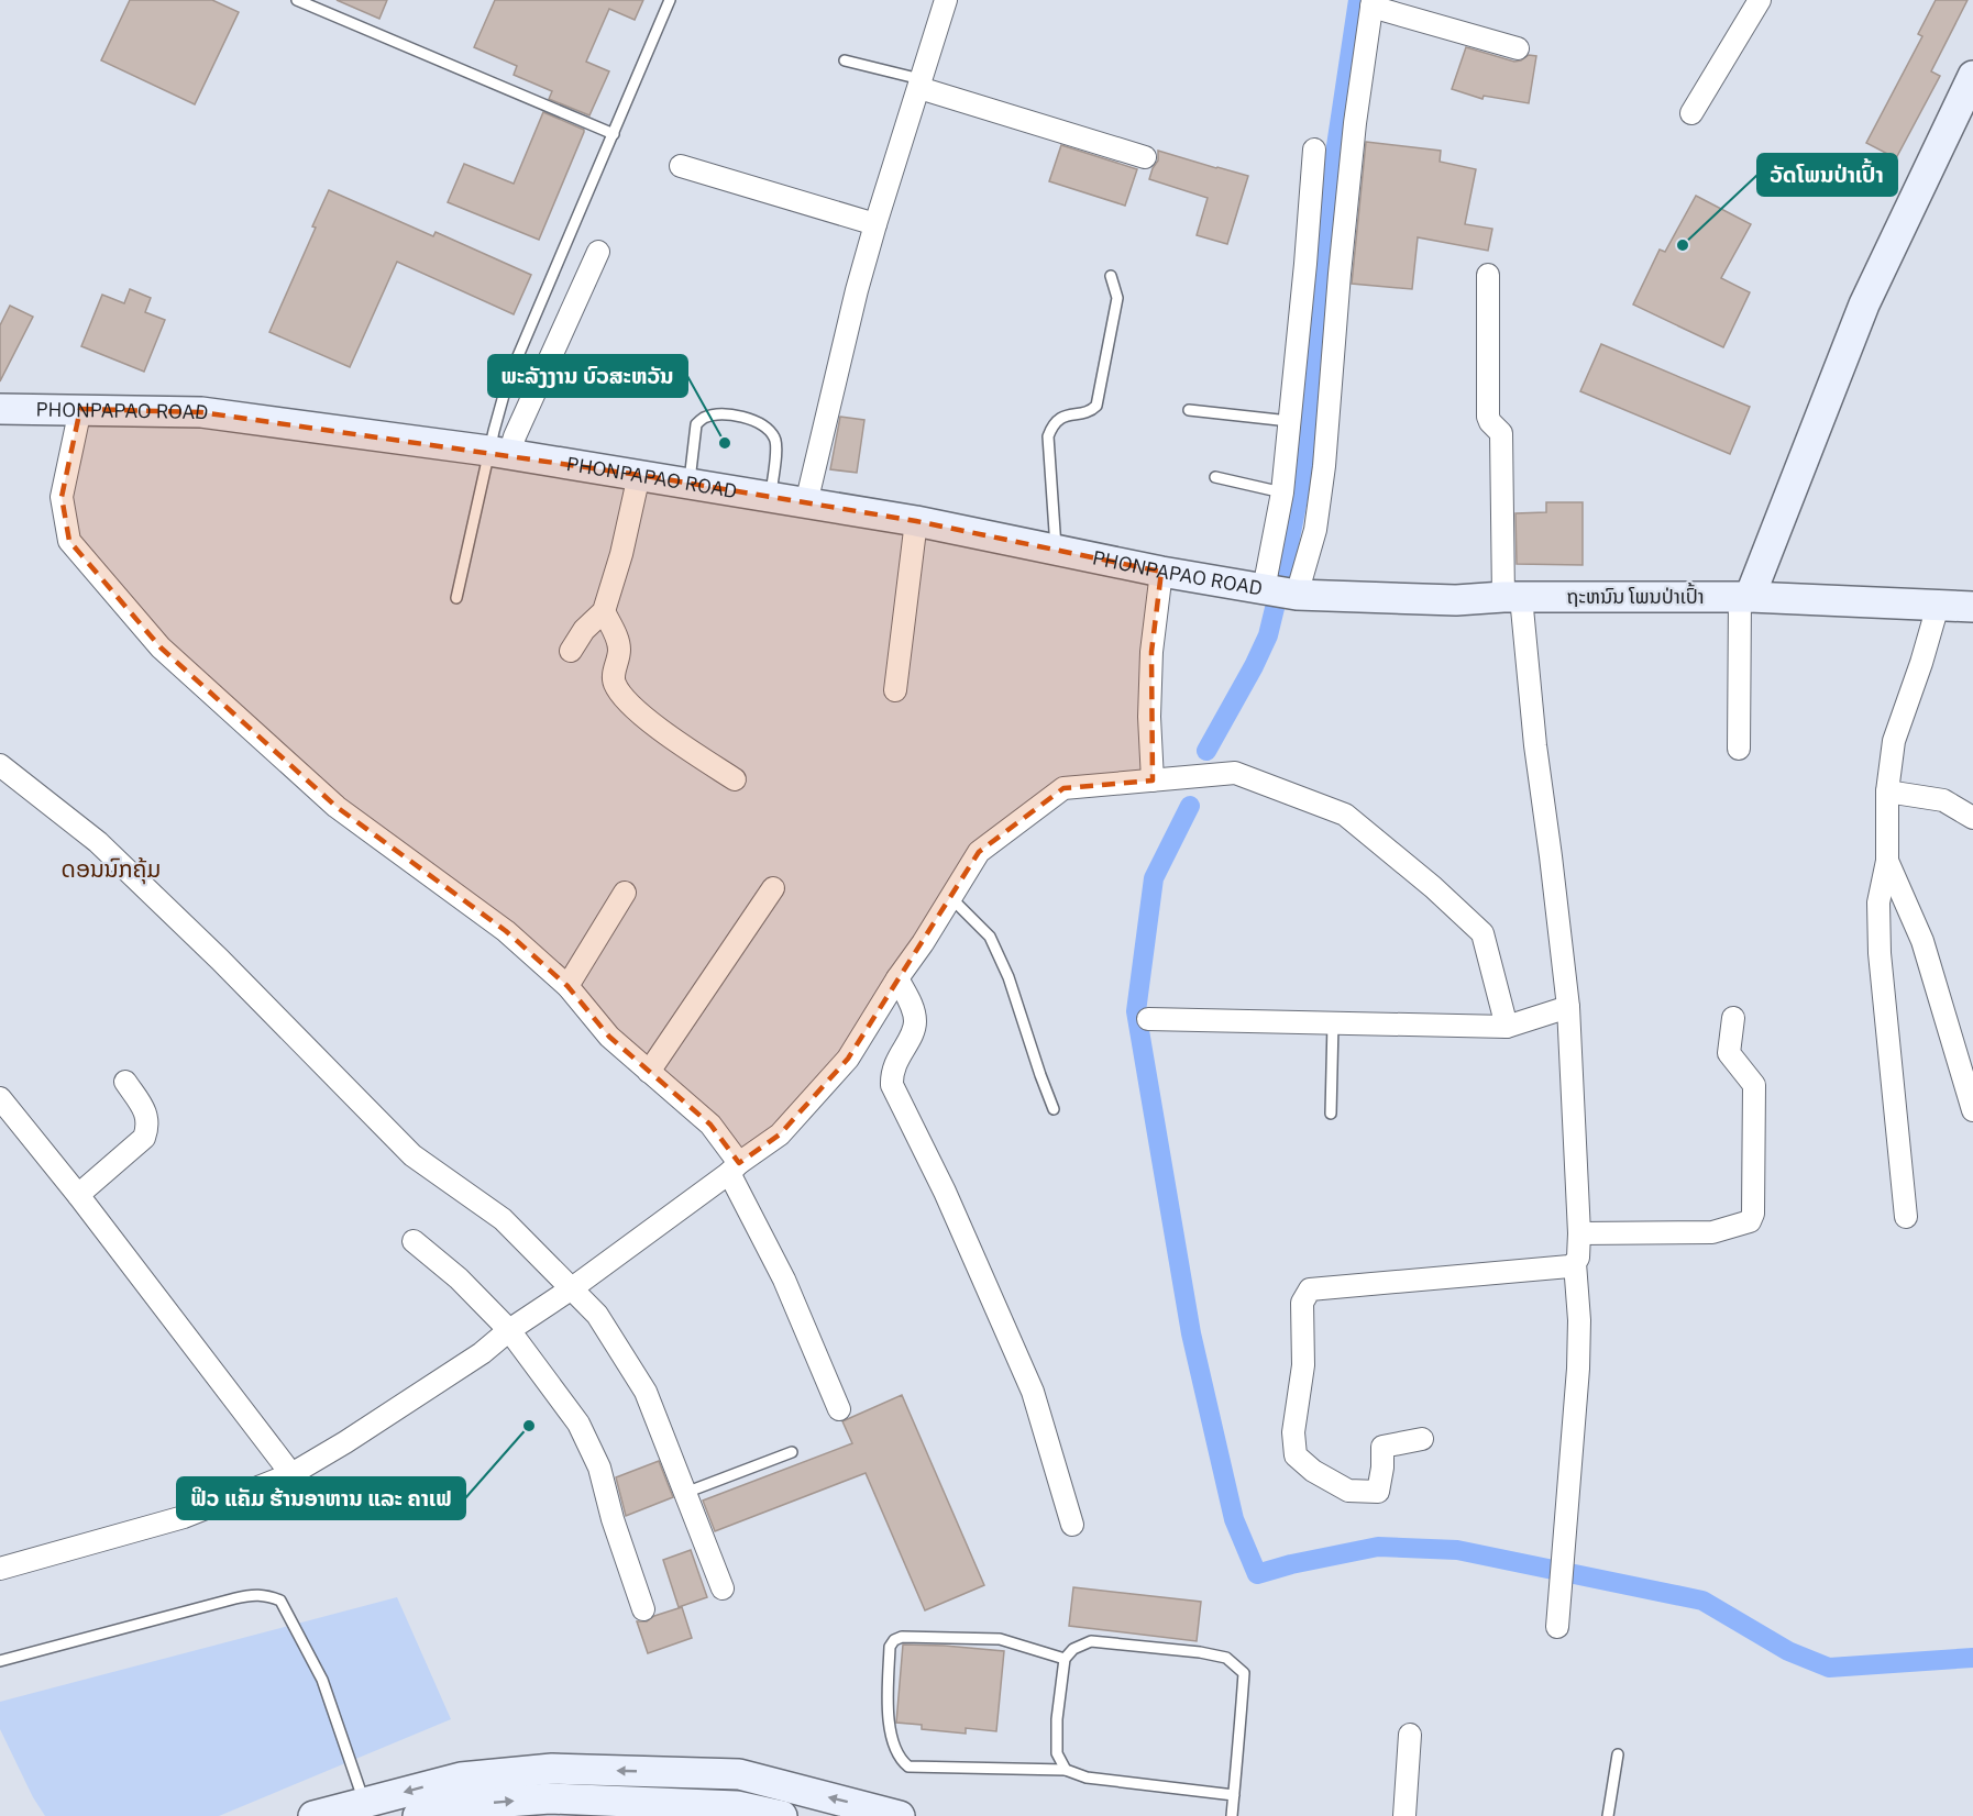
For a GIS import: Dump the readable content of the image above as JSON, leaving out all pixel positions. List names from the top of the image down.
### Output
{
  "streets": {
    "street": ["PHONPAPAO ROAD", "ຖະຫນົນ ໂພນປ່າເປົ້າ"]
  },
  "crossings": [
    ["PHONPAPAO ROAD", "ຖະຫນົນ ໂພນປ່າເປົ້າ"]
  ],
  "districts": ["ດອນນົກຄຸ້ມ"],
  "places": ["ວັດໂພນປ່າເປົ້າ", "ພະລັງງານ ບົວສະຫວັນ", "ຟິວ ແຄັມ ຮ້ານອາຫານ ແລະ ຄາເຟ"]
}
